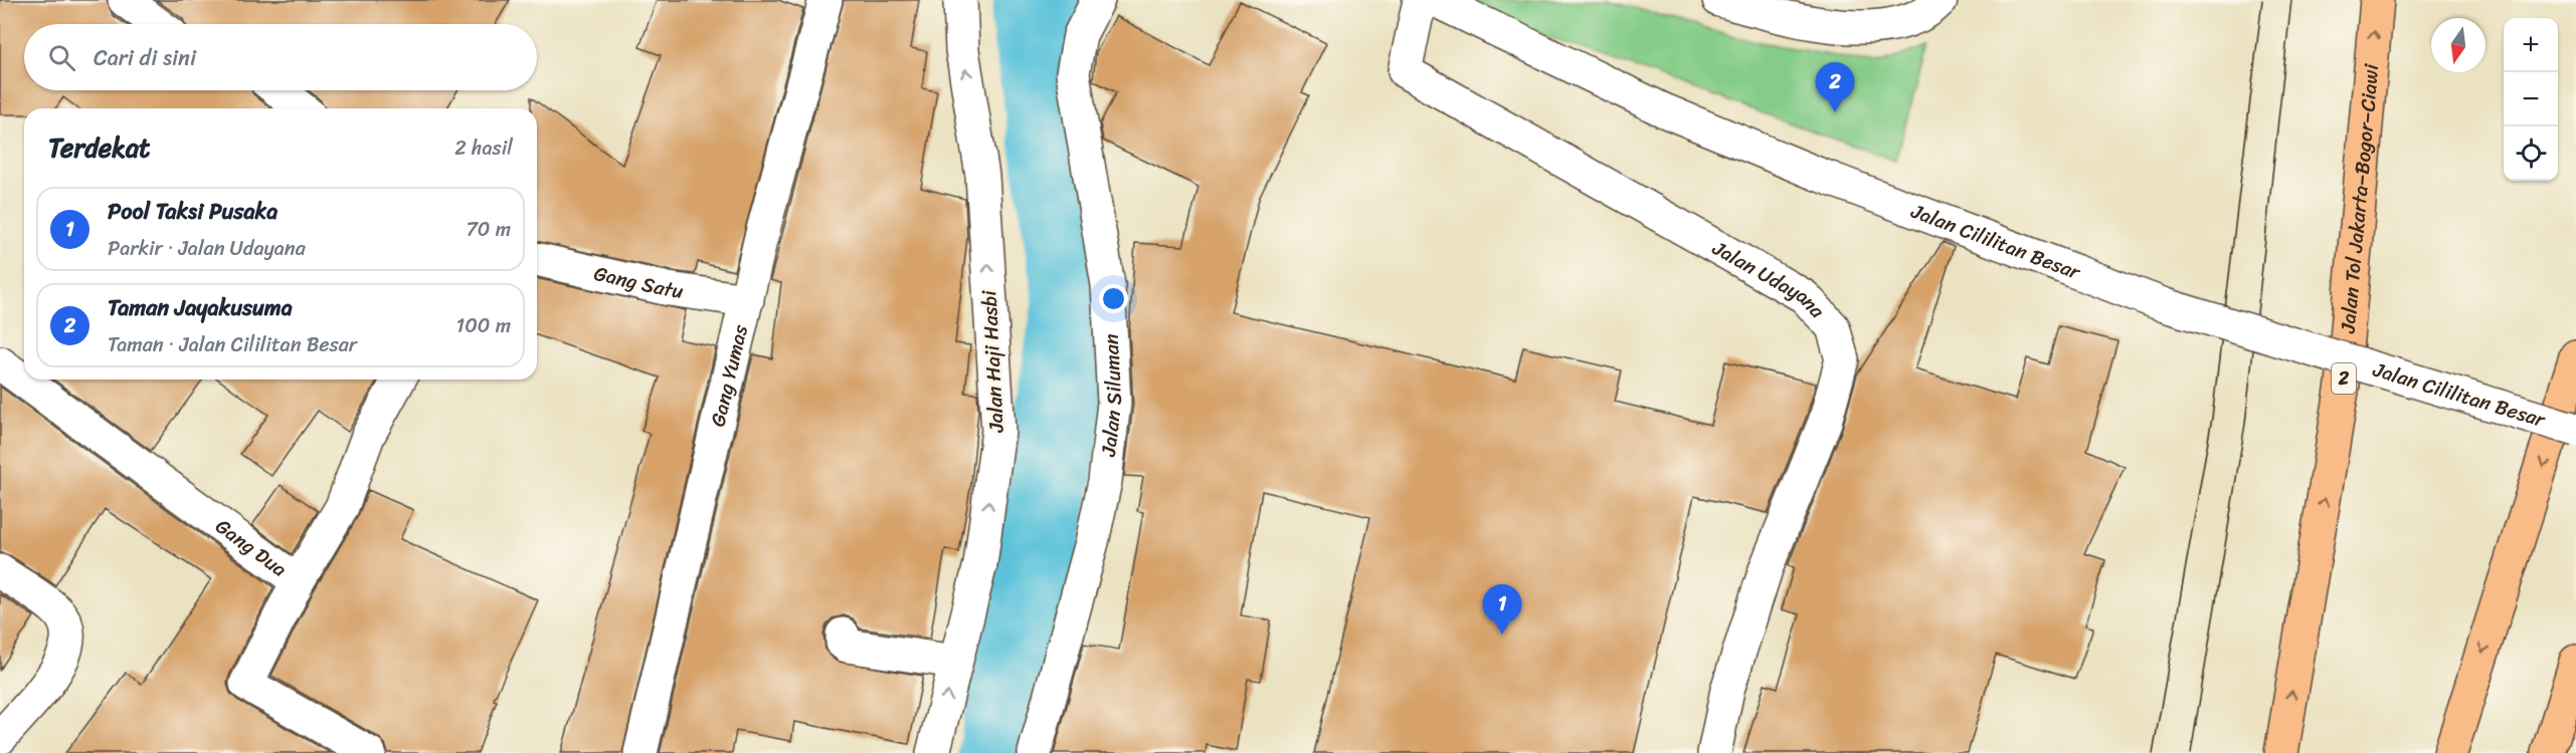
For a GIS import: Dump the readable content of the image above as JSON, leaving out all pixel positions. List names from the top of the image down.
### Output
{
  "streets": {
    "highway": ["Jalan Tol Jakarta–Bogor–Ciawi", "2"],
    "street": [
      "Jalan Cililitan Besar",
      "Gang Satu",
      "Jalan Udayana",
      "Jalan Haji Hasbi",
      "Gang Yumas",
      "Jalan Siluman",
      "Gang Dua"
    ]
  },
  "crossings": [
    ["Gang Satu", "Gang Yumas"]
  ],
  "one_way": ["Jalan Haji Hasbi"],
  "north": "bottom",
  "page": {
    "map_buttons": ["+", "−"],
    "search": "Cari di sini",
    "pins": ["2", "1"],
    "heading": ["Terdekat", "2 hasil"],
    "list": [
      {
        "mark": "1",
        "name": "Pool Taksi Pusaka",
        "note": "Parkir · Jalan Udayana",
        "value": "70 m"
      },
      {
        "mark": "2",
        "name": "Taman Jayakusuma",
        "note": "Taman · Jalan Cililitan Besar",
        "value": "100 m"
      }
    ]
  }
}
